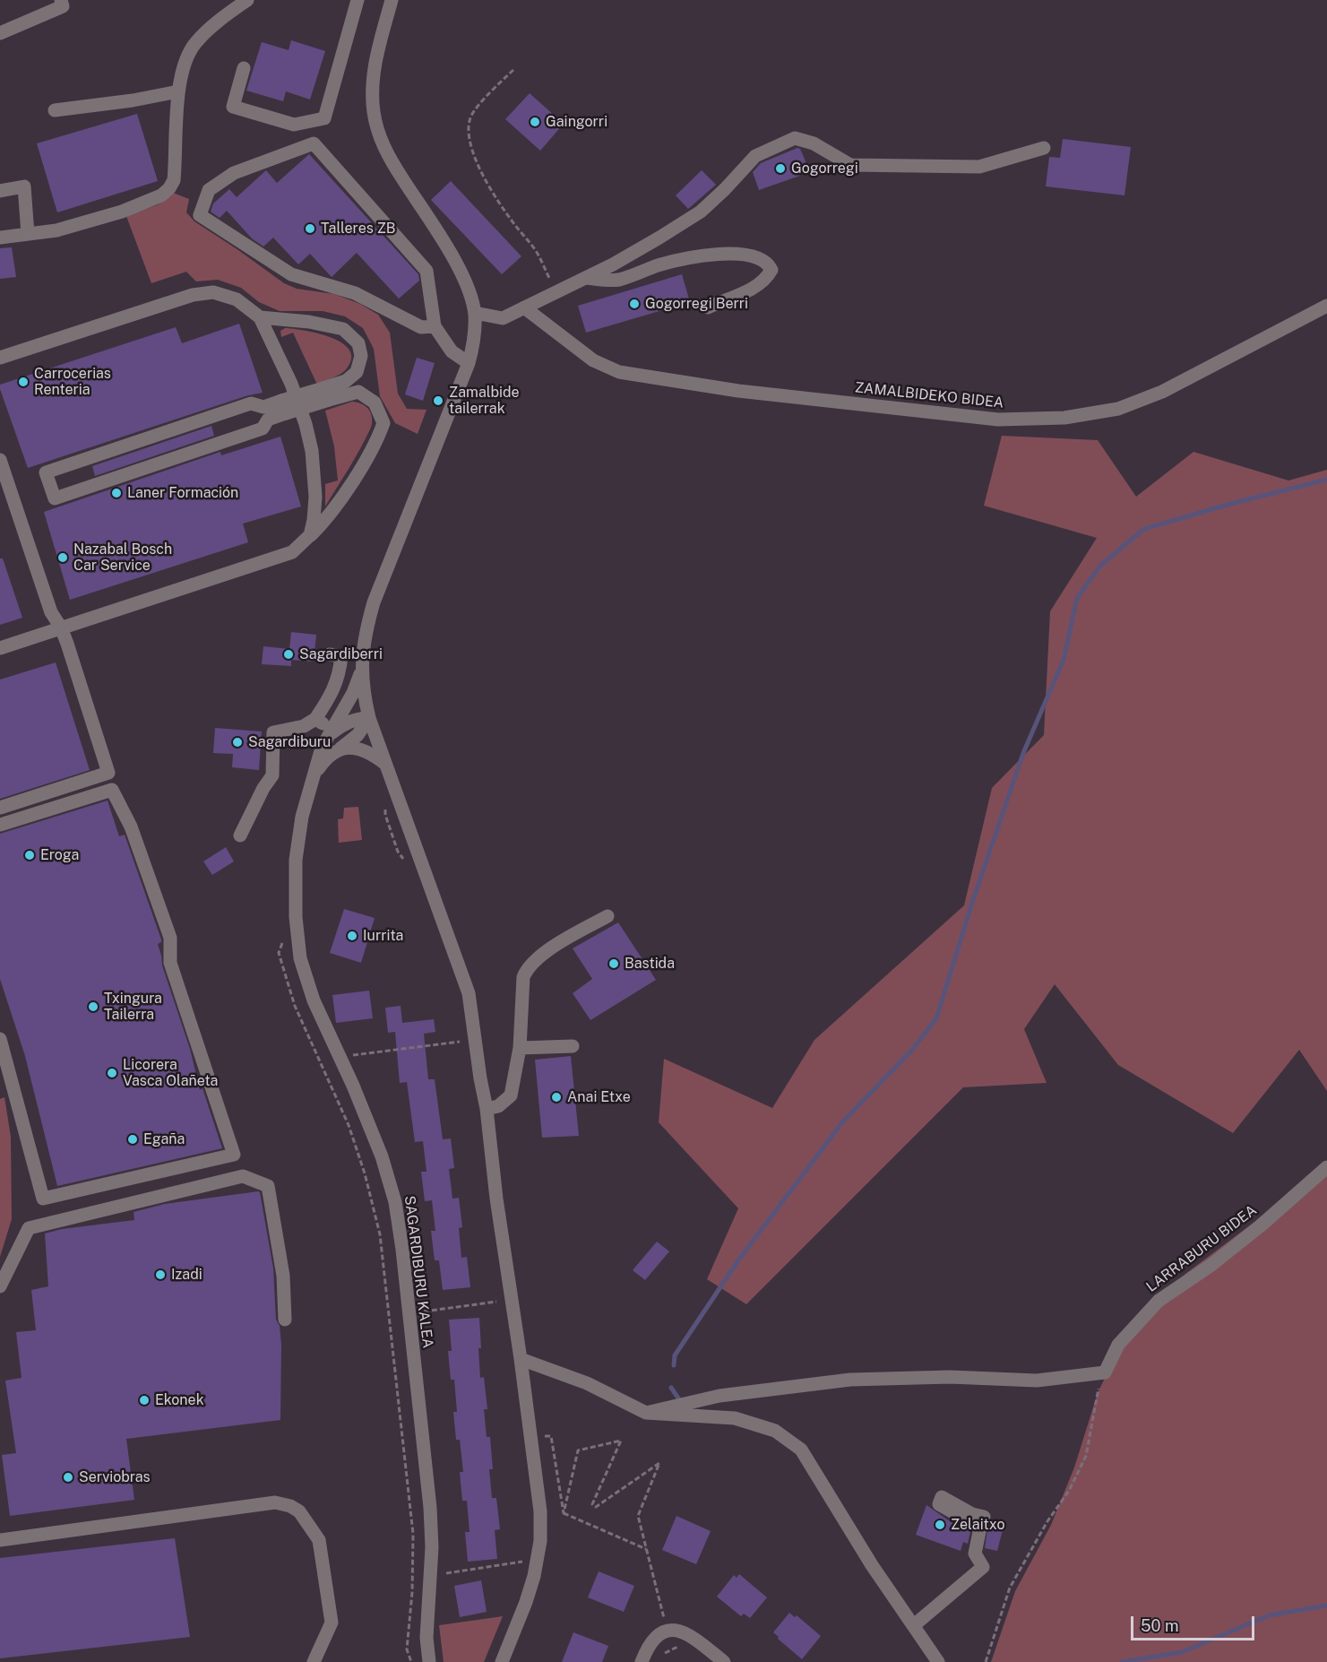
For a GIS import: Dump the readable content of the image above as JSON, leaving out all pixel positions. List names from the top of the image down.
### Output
{
  "streets": {
    "street": ["ZAMALBIDEKO BIDEA", "LARRABURU BIDEA", "SAGARDIBURU KALEA"]
  },
  "places": [
    "Gaingorri",
    "Gogorregi",
    "Talleres ZB",
    "Gogorregi Berri",
    "Carrocerias Renteria",
    "Zamalbide tailerrak",
    "Laner Formación",
    "Nazabal Bosch Car Service",
    "Sagardiberri",
    "Sagardiburu",
    "Eroga",
    "Iurrita",
    "Bastida",
    "Txingura Tailerra",
    "Licorera Vasca Olañeta",
    "Anai Etxe",
    "Egaña",
    "Izadi",
    "Ekonek",
    "Serviobras",
    "Zelaitxo"
  ],
  "scale_bar": "50 m"
}
